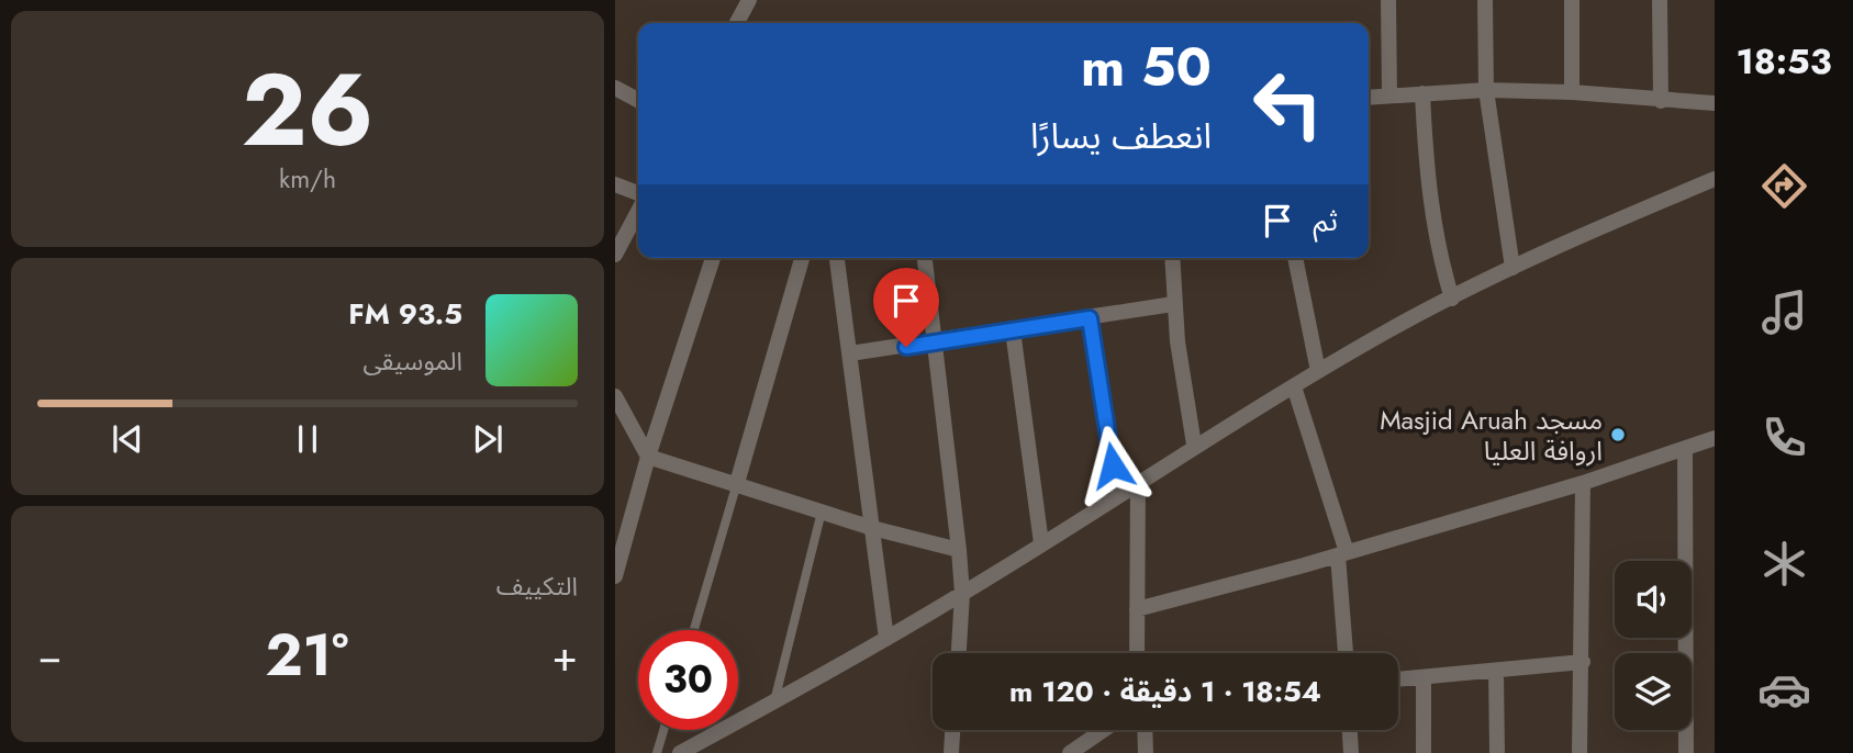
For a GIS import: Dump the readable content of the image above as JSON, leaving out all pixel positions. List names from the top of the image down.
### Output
{
  "places": ["Masjid Aruah مسجد اروافة العليا"],
  "page": {
    "tabs": "18:53",
    "tile": [
      ["26", "km/h"],
      "التكييف"
    ],
    "turn": ["50 m", "انعطف يسارًا"],
    "then": "ثم",
    "song": ["93.5 FM", "الموسيقى"],
    "heat": ["−", "21°", "+"],
    "limit": "30",
    "trip": "18:54 · 1 دقيقة · 120 m"
  }
}
